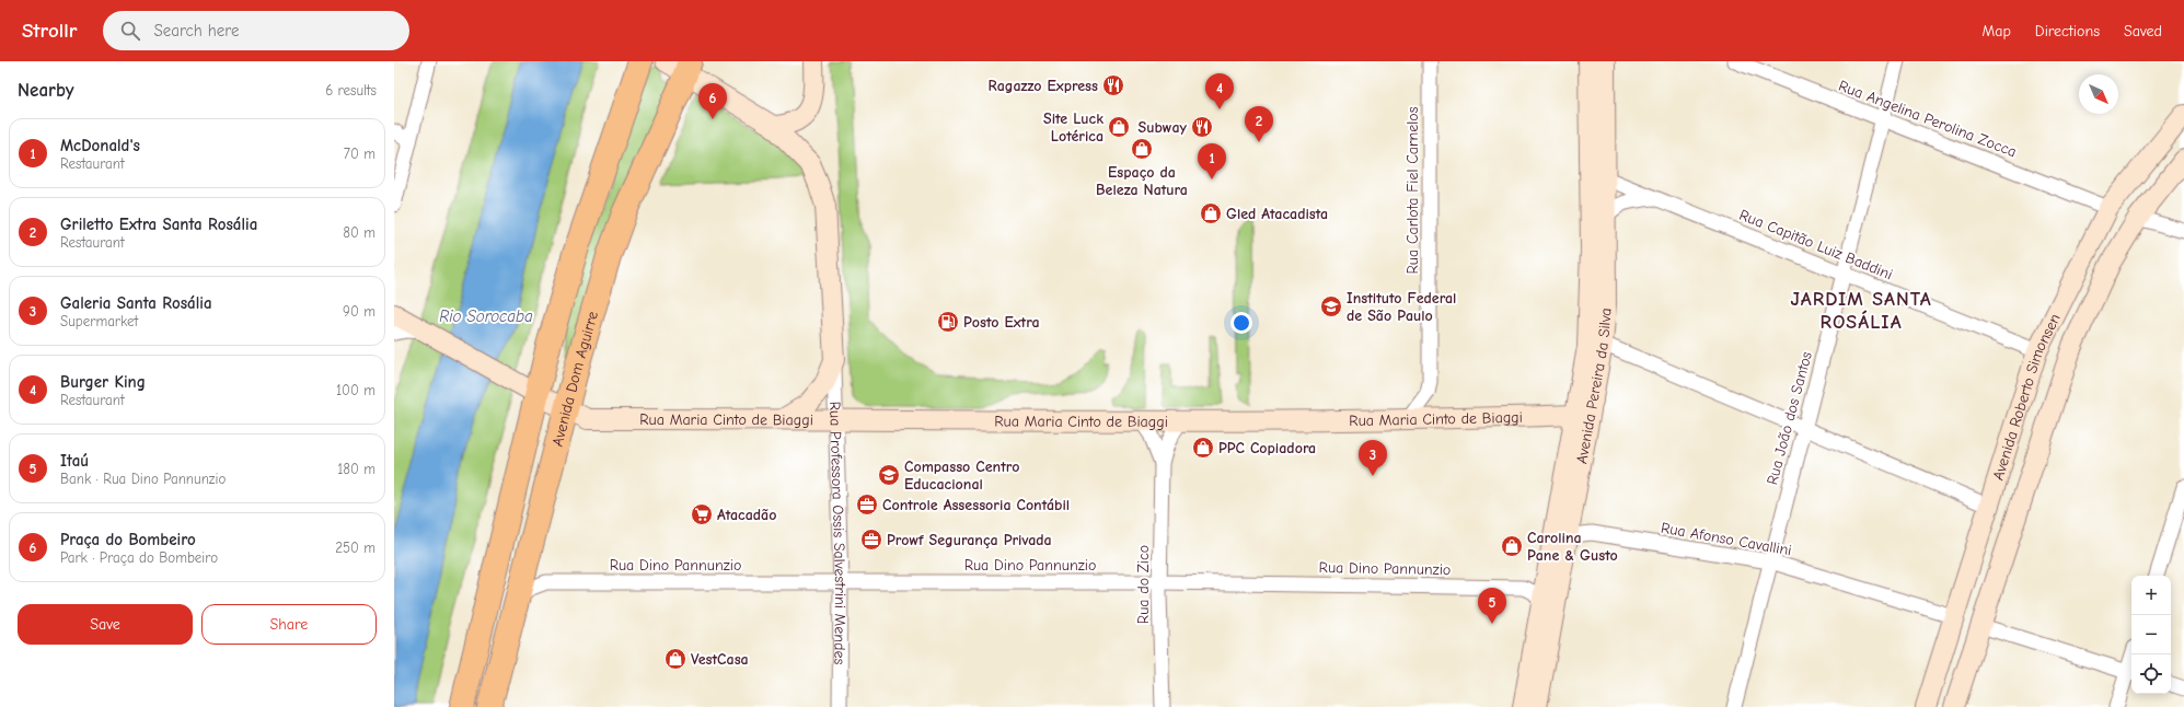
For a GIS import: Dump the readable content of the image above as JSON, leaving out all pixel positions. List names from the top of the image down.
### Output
{
  "streets": {
    "highway": ["Avenida Dom Aguirre"],
    "main road": [
      "Avenida Pereira da Silva",
      "Avenida Roberto Simonsen",
      "Rua Maria Cinto de Biaggi",
      "Rua Professora Ossis Salvestrini Mendes"
    ],
    "street": [
      "Rua Angelina Perolina Zocca",
      "Rua Carlota Fiel Carnelos",
      "Rua Capitão Luiz Baddini",
      "Rua João dos Santos",
      "Rua Afonso Cavallini",
      "Rua Dino Pannunzio",
      "Rua do Zico"
    ]
  },
  "crossings": [
    ["Rua Angelina Perolina Zocca", "Avenida Roberto Simonsen"],
    ["Rua Angelina Perolina Zocca", "Rua João dos Santos"],
    ["Rua Carlota Fiel Carnelos", "Rua Maria Cinto de Biaggi"],
    ["Rua Capitão Luiz Baddini", "Avenida Pereira da Silva"],
    ["Rua Capitão Luiz Baddini", "Avenida Roberto Simonsen"],
    ["Rua Capitão Luiz Baddini", "Rua João dos Santos"],
    ["Avenida Dom Aguirre", "Rua Maria Cinto de Biaggi"],
    ["Avenida Dom Aguirre", "Rua Professora Ossis Salvestrini Mendes"],
    ["Avenida Dom Aguirre", "Rua Dino Pannunzio"],
    ["Avenida Pereira da Silva", "Rua Maria Cinto de Biaggi"],
    ["Avenida Pereira da Silva", "Rua Afonso Cavallini"],
    ["Avenida Pereira da Silva", "Rua Dino Pannunzio"],
    ["Avenida Roberto Simonsen", "Rua Afonso Cavallini"],
    ["Rua Maria Cinto de Biaggi", "Rua Professora Ossis Salvestrini Mendes"],
    ["Rua Maria Cinto de Biaggi", "Rua do Zico"],
    ["Rua João dos Santos", "Rua Afonso Cavallini"],
    ["Rua Professora Ossis Salvestrini Mendes", "Rua Dino Pannunzio"],
    ["Rua Dino Pannunzio", "Rua do Zico"]
  ],
  "districts": ["JARDIM SANTA ROSÁLIA"],
  "water": ["Rio Sorocaba"],
  "places": {
    "restaurant": ["Ragazzo Express", "Subway"],
    "shop": [
      "Site Luck Lotérica",
      "Espaço da Beleza Natura",
      "Gled Atacadista",
      "PPC Copiadora",
      "Carolina Pane & Gusto",
      "VestCasa"
    ],
    "school or university": ["Instituto Federal de São Paulo", "Compasso Centro Educacional"],
    "fuel station": ["Posto Extra"],
    "office": ["Controle Assessoria Contábil", "Prowf Segurança Privada"],
    "supermarket": ["Atacadão"]
  },
  "north": "bottom right",
  "page": {
    "header": "Strollr",
    "search": "Search here",
    "nav": ["Map", "Directions", "Saved"],
    "heading": ["Nearby", "6 results"],
    "pins": [
      "4",
      "6",
      "2",
      "1",
      "3",
      "5"
    ],
    "list": [
      {
        "mark": "1",
        "name": "McDonald's",
        "note": "Restaurant",
        "value": "70 m"
      },
      {
        "mark": "2",
        "name": "Griletto Extra Santa Rosália",
        "note": "Restaurant",
        "value": "80 m"
      },
      {
        "mark": "3",
        "name": "Galeria Santa Rosália",
        "note": "Supermarket",
        "value": "90 m"
      },
      {
        "mark": "4",
        "name": "Burger King",
        "note": "Restaurant",
        "value": "100 m"
      },
      {
        "mark": "5",
        "name": "Itaú",
        "note": "Bank · Rua Dino Pannunzio",
        "value": "180 m"
      },
      {
        "mark": "6",
        "name": "Praça do Bombeiro",
        "note": "Park · Praça do Bombeiro",
        "value": "250 m"
      }
    ],
    "map_buttons": ["+", "−"],
    "buttons": ["Save", "Share"]
  }
}
